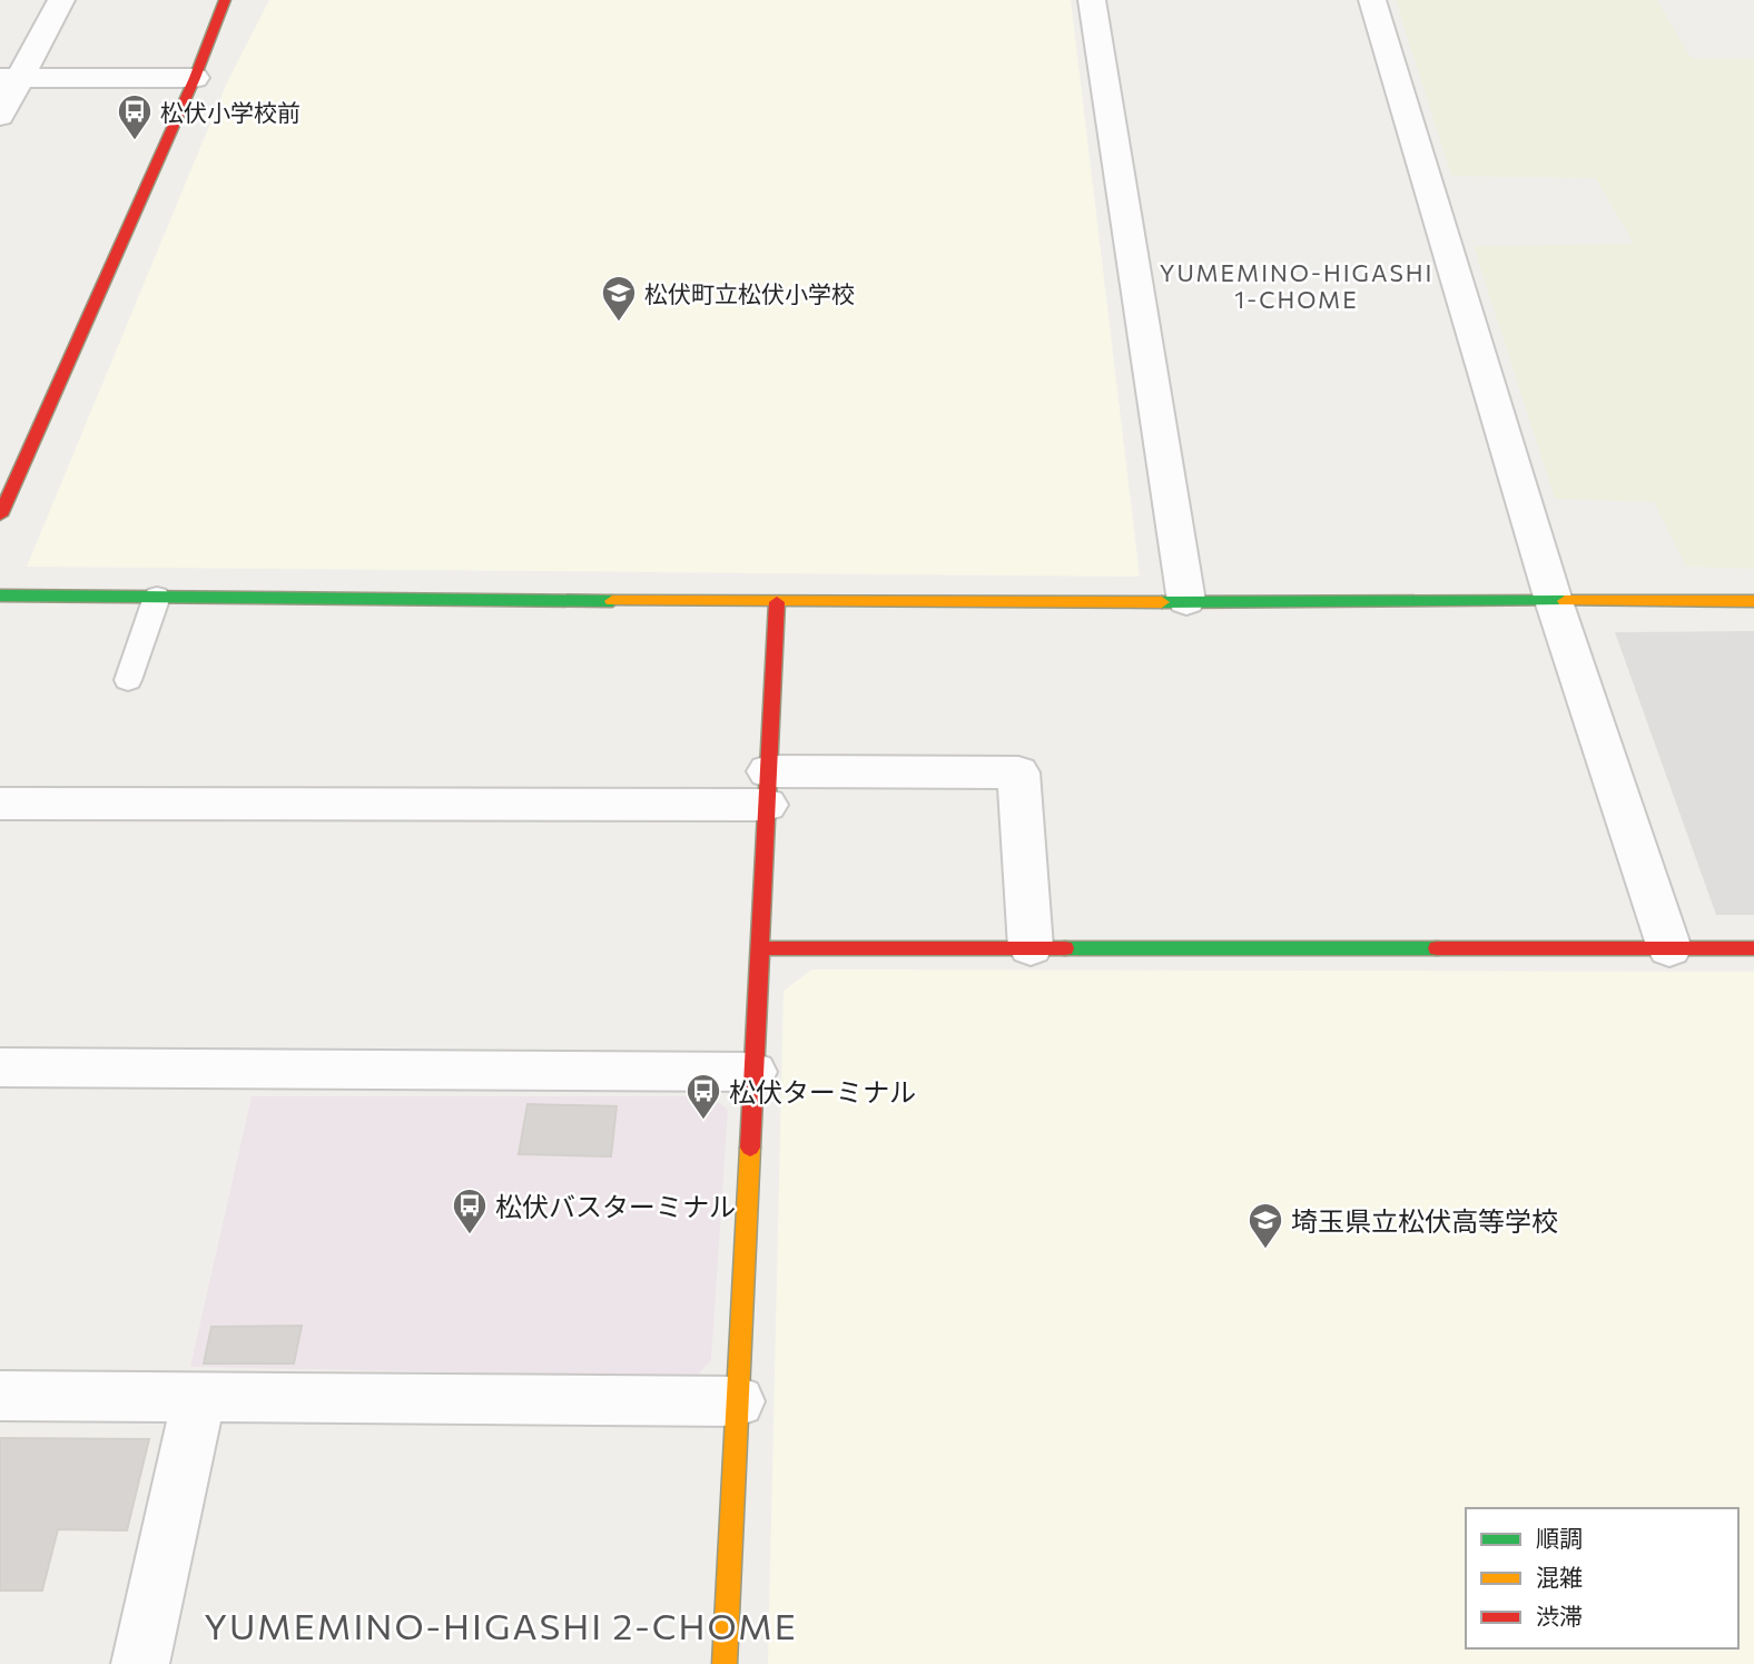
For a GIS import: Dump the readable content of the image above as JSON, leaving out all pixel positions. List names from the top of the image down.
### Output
{
  "districts": ["YUMEMINO-HIGASHI 1-CHOME", "YUMEMINO-HIGASHI 2-CHOME"],
  "places": {
    "bus stop": ["松伏小学校前", "松伏ターミナル", "松伏バスターミナル"],
    "school or university": ["松伏町立松伏小学校", "埼玉県立松伏高等学校"]
  },
  "legend": ["順調", "混雑", "渋滞"]
}
